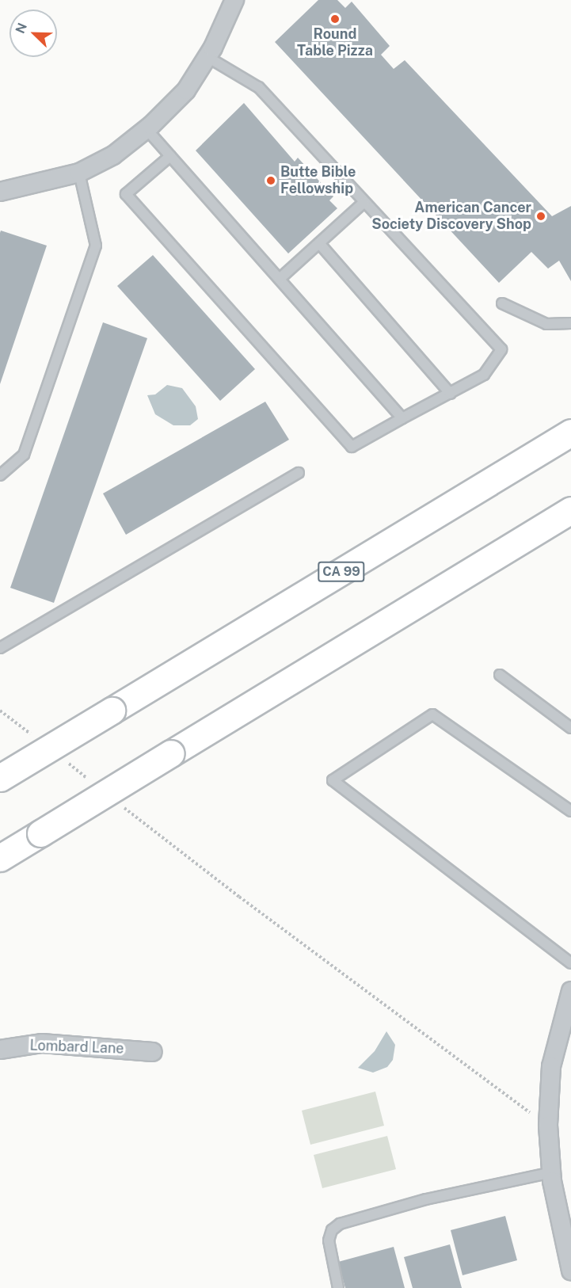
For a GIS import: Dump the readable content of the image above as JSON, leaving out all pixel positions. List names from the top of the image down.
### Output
{
  "streets": {
    "highway": ["CA 99"],
    "street": ["Lombard Lane"]
  },
  "places": ["Round Table Pizza", "Butte Bible Fellowship", "American Cancer Society Discovery Shop"],
  "north": "top left"
}
